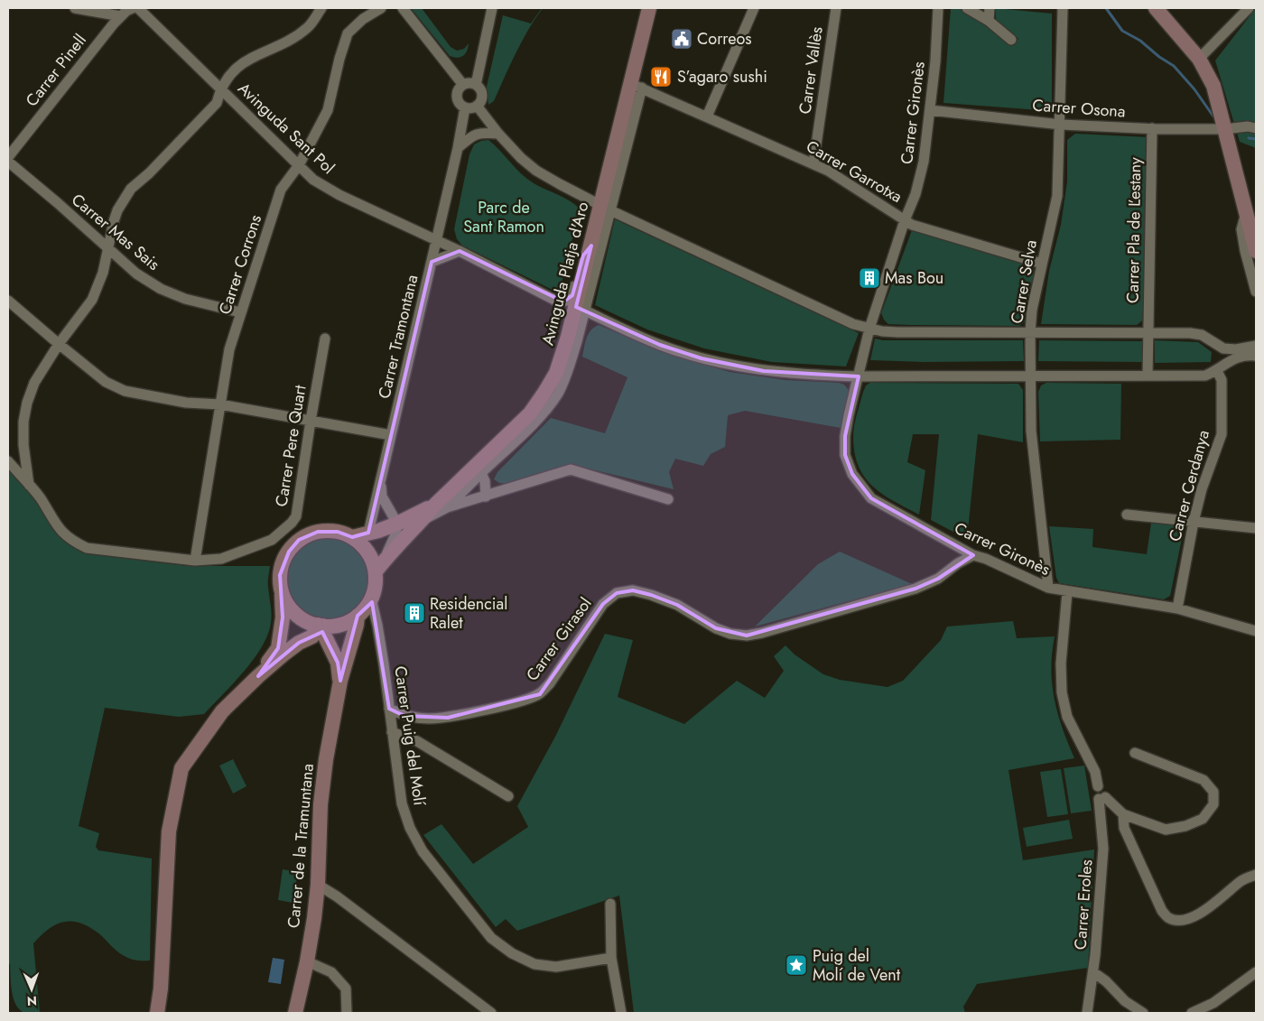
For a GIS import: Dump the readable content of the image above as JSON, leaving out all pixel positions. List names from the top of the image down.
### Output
{
  "streets": {
    "main road": ["Avinguda Platja d'Aro", "Carrer de la Tramuntana"],
    "street": [
      "Carrer Pinell",
      "Carrer Vallès",
      "Carrer Osona",
      "Carrer Gironès",
      "Avinguda Sant Pol",
      "Carrer Garrotxa",
      "Carrer Pla de Ľestany",
      "Carrer Mas Sais",
      "Carrer Corrons",
      "Carrer Selva",
      "Carrer Tramontana",
      "Carrer Pere Quart",
      "Carrer Cerdanya",
      "Carrer Girasol",
      "Carrer Puig del Molí",
      "Carrer Eroles"
    ]
  },
  "crossings": [
    ["Carrer Vallès", "Carrer Garrotxa"],
    ["Carrer Osona", "Carrer Gironès"],
    ["Carrer Osona", "Carrer Pla de Ľestany"],
    ["Carrer Osona", "Carrer Selva"],
    ["Carrer Gironès", "Carrer Garrotxa"],
    ["Carrer Gironès", "Carrer Selva"],
    ["Carrer Gironès", "Carrer Cerdanya"],
    ["Carrer Gironès", "Carrer Girasol"],
    ["Carrer Gironès", "Carrer Eroles"],
    ["Avinguda Sant Pol", "Carrer Corrons"],
    ["Avinguda Sant Pol", "Avinguda Platja d'Aro"],
    ["Avinguda Sant Pol", "Carrer Tramontana"],
    ["Carrer Garrotxa", "Avinguda Platja d'Aro"],
    ["Carrer Garrotxa", "Carrer Selva"],
    ["Carrer Mas Sais", "Carrer Corrons"],
    ["Carrer Corrons", "Carrer Pere Quart"],
    ["Avinguda Platja d'Aro", "Carrer de la Tramuntana"],
    ["Carrer Girasol", "Carrer Puig del Molí"]
  ],
  "parks": ["Parc de Sant Ramon"],
  "places": {
    "public building": ["Correos"],
    "restaurant": ["S’agaro sushi"],
    "building": ["Mas Bou", "Residencial Ralet"],
    "place": ["Puig del Molí de Vent"]
  },
  "north": "bottom"
}
